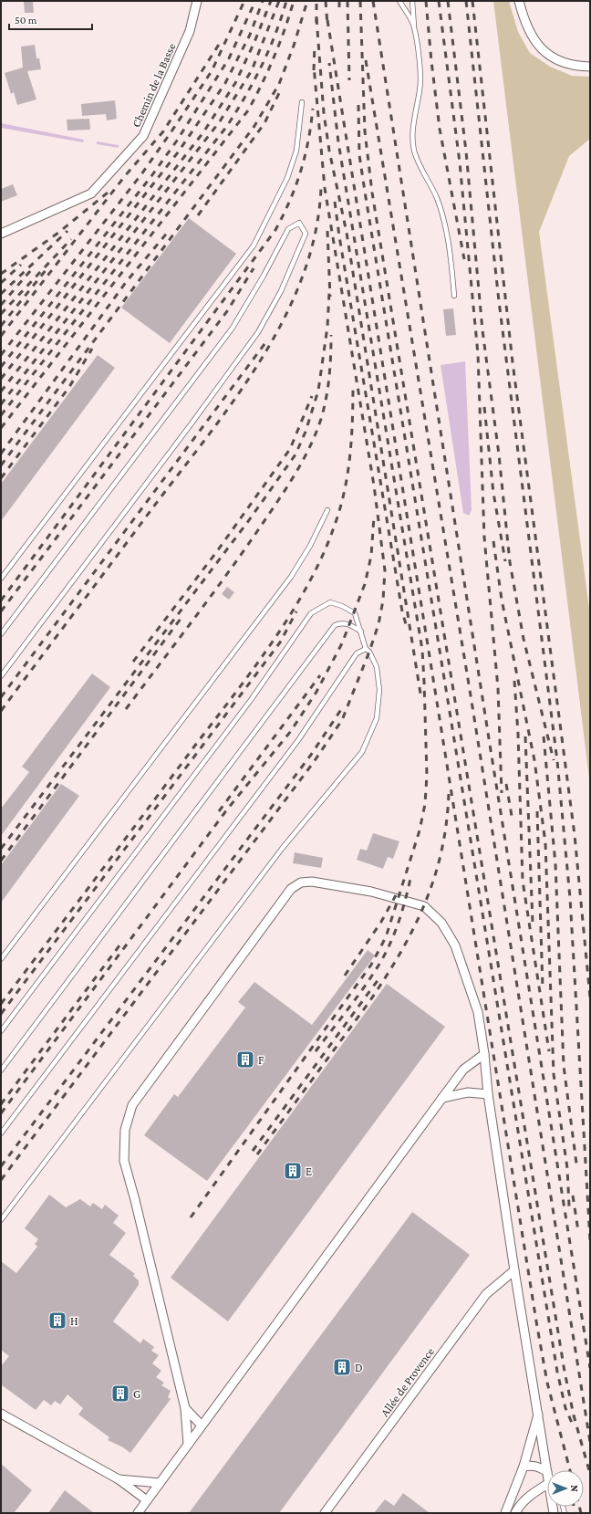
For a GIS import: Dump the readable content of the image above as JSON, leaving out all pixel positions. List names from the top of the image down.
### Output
{
  "streets": {
    "street": ["Chemin de la Basse", "Allée de Provence"]
  },
  "places": {
    "building": [
      "F",
      "E",
      "H",
      "D",
      "G"
    ]
  },
  "scale_bar": "50 m",
  "north": "right"
}
